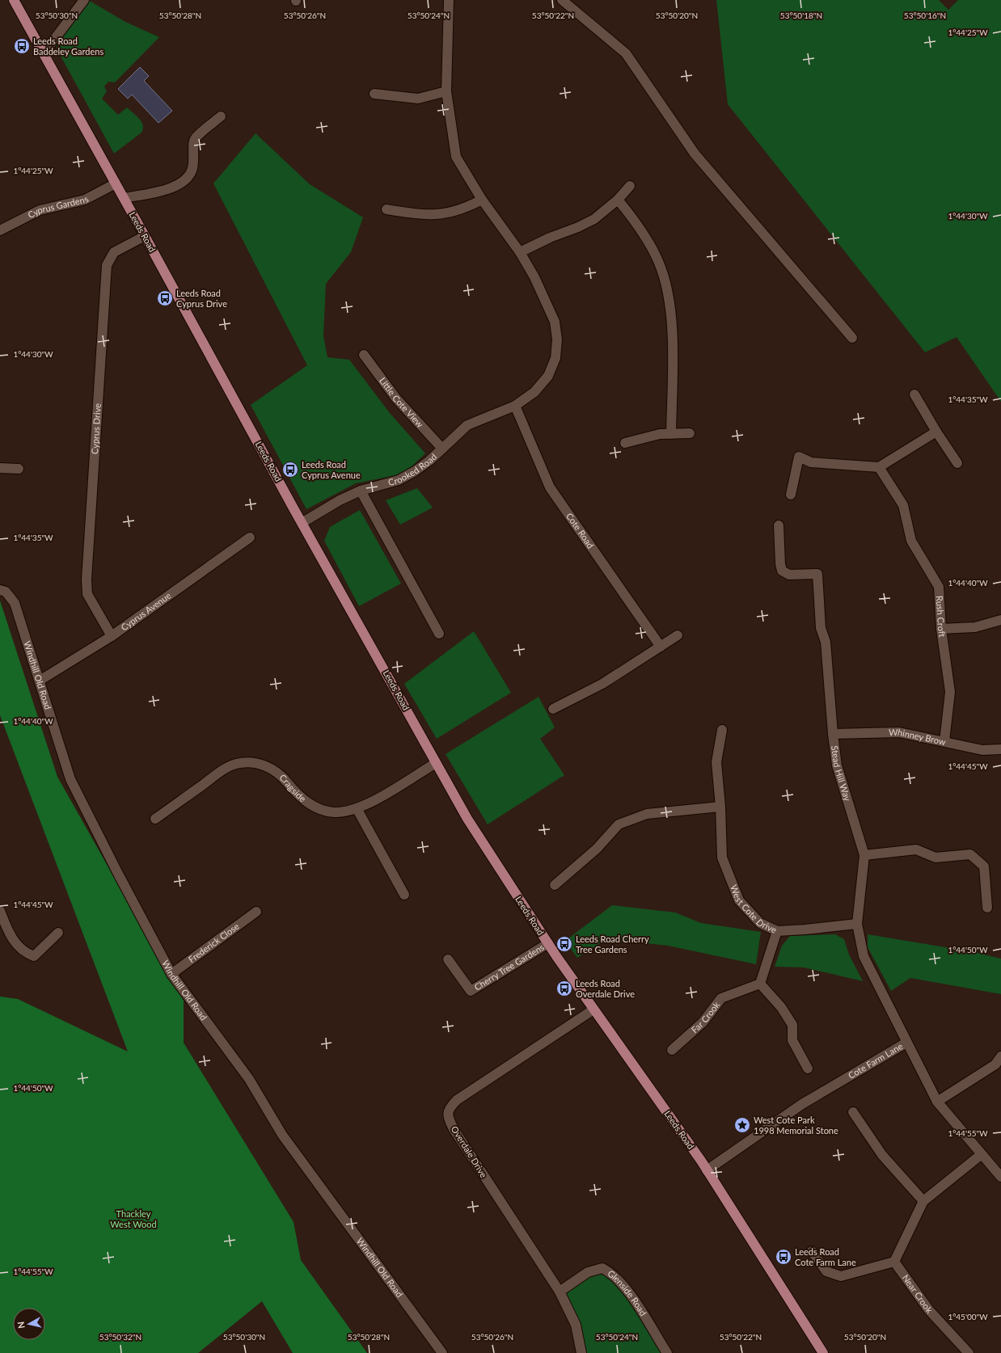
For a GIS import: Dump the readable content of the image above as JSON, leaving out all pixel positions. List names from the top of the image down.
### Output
{
  "streets": {
    "main road": ["Leeds Road"],
    "street": [
      "Cyprus Gardens",
      "Little Cote View",
      "Cyprus Drive",
      "Crooked Road",
      "Cote Road",
      "Cyprus Avenue",
      "Rush Croft",
      "Windhill Old Road",
      "Whinney Brow",
      "Stead Hill Way",
      "Cragside",
      "West Cote Drive",
      "Frederick Close",
      "Cherry Tree Gardens",
      "Far Crook",
      "Cote Farm Lane",
      "Overdale Drive",
      "Glenside Road",
      "Near Crook"
    ]
  },
  "crossings": [
    ["Cyprus Gardens", "Leeds Road"],
    ["Leeds Road", "Cyprus Drive"],
    ["Leeds Road", "Crooked Road"],
    ["Leeds Road", "Cragside"],
    ["Leeds Road", "Cherry Tree Gardens"],
    ["Leeds Road", "Cote Farm Lane"],
    ["Leeds Road", "Overdale Drive"],
    ["Little Cote View", "Crooked Road"],
    ["Cyprus Drive", "Cyprus Avenue"],
    ["Crooked Road", "Cote Road"],
    ["Cyprus Avenue", "Windhill Old Road"],
    ["Rush Croft", "Whinney Brow"],
    ["Windhill Old Road", "Frederick Close"],
    ["Whinney Brow", "Stead Hill Way"],
    ["Stead Hill Way", "West Cote Drive"],
    ["Stead Hill Way", "Cote Farm Lane"],
    ["Overdale Drive", "Glenside Road"]
  ],
  "parks": ["Thackley West Wood"],
  "places": {
    "bus stop": [
      "Leeds Road Baddeley Gardens",
      "Leeds Road Cyprus Drive",
      "Leeds Road Cyprus Avenue",
      "Leeds Road Cherry Tree Gardens",
      "Leeds Road Overdale Drive",
      "Leeds Road Cote Farm Lane"
    ],
    "place": ["West Cote Park 1998 Memorial Stone"]
  },
  "north": "left",
  "coordinates": [
    "53°50'30\"N",
    "53°50'28\"N",
    "53°50'26\"N",
    "53°50'24\"N",
    "53°50'22\"N",
    "53°50'20\"N",
    "53°50'18\"N",
    "53°50'16\"N",
    "1°44'25\"W",
    "1°44'30\"W",
    "1°44'35\"W",
    "1°44'40\"W",
    "1°44'45\"W",
    "1°44'50\"W",
    "1°44'55\"W",
    "1°45'00\"W",
    "53°50'32\"N"
  ]
}
